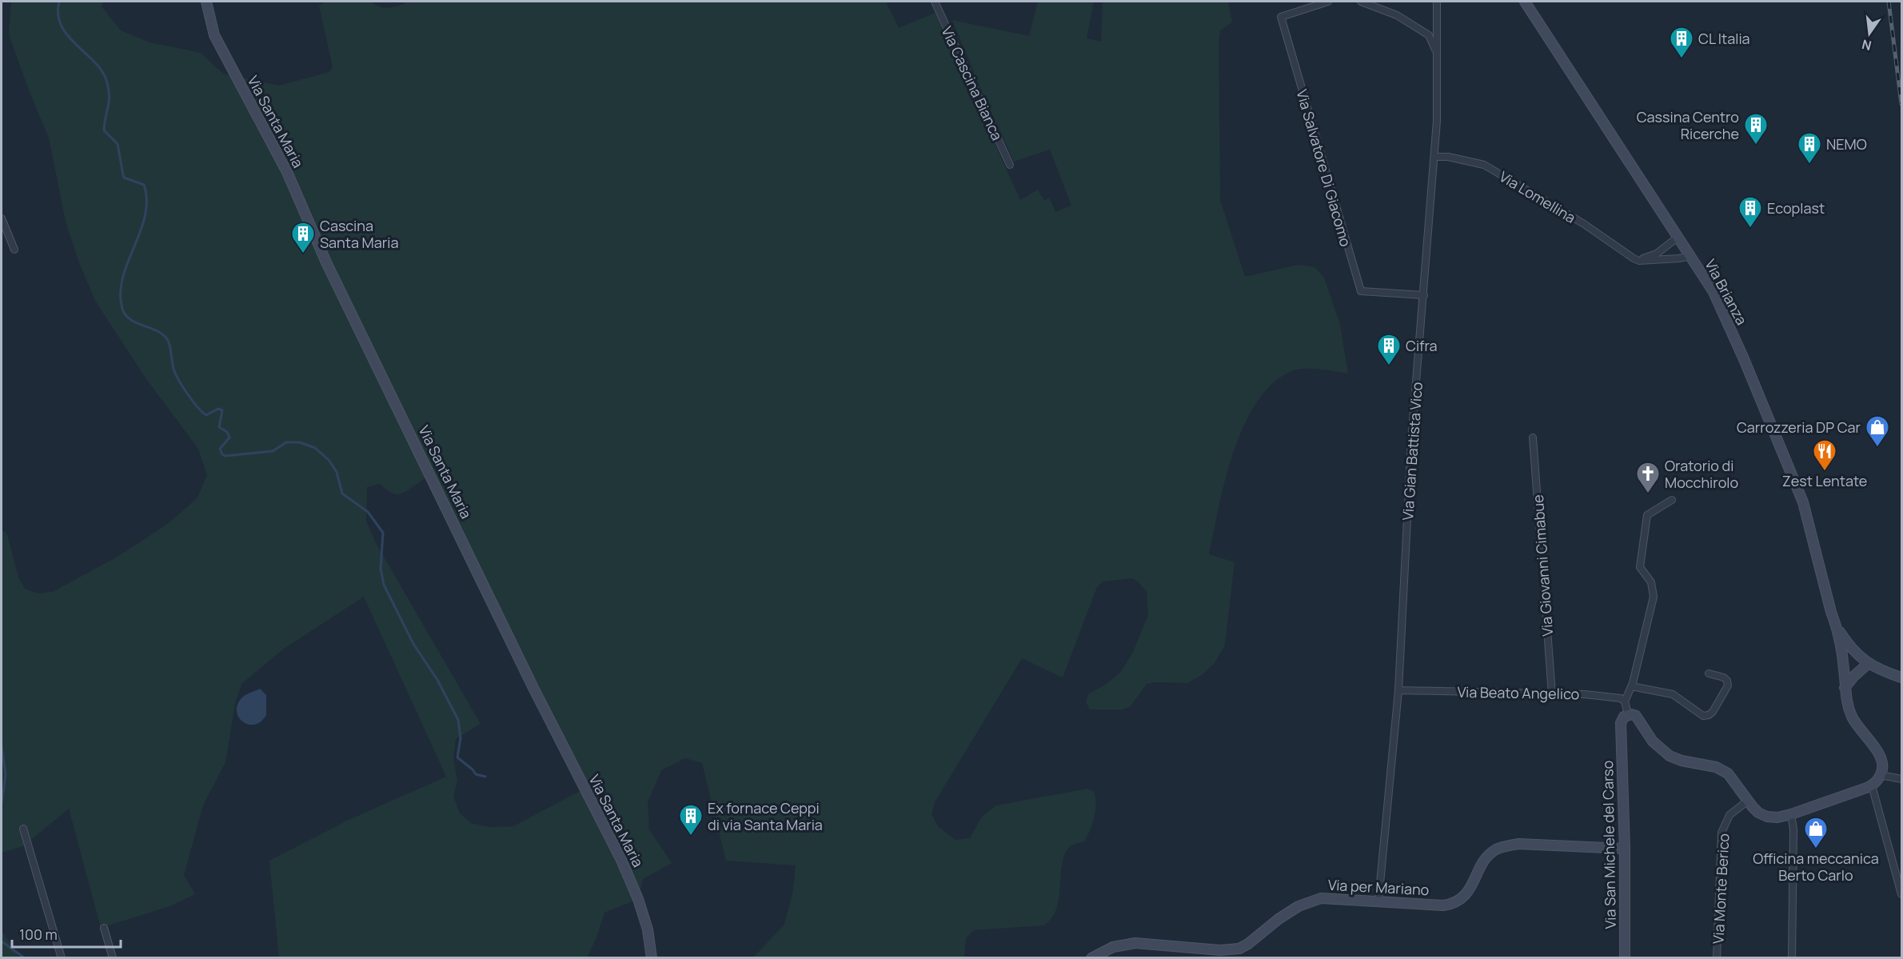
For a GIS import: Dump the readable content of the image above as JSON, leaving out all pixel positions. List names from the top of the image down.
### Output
{
  "streets": {
    "street": [
      "Via Cascina Bianca",
      "Via Santa Maria",
      "Via Salvatore Di Giacomo",
      "Via Lomellina",
      "Via Brianza",
      "Via Gian Battista Vico",
      "Via Giovanni Cimabue",
      "Via Beato Angelico",
      "Via San Michele del Carso",
      "Via per Mariano",
      "Via Monte Berico"
    ]
  },
  "crossings": [
    ["Via Salvatore Di Giacomo", "Via Gian Battista Vico"],
    ["Via Lomellina", "Via Gian Battista Vico"],
    ["Via Gian Battista Vico", "Via Beato Angelico"],
    ["Via Gian Battista Vico", "Via per Mariano"],
    ["Via Giovanni Cimabue", "Via Beato Angelico"],
    ["Via San Michele del Carso", "Via per Mariano"]
  ],
  "places": {
    "building": [
      "CL Italia",
      "Cassina Centro Ricerche",
      "NEMO",
      "Ecoplast",
      "Cascina Santa Maria",
      "Cifra",
      "Ex fornace Ceppi di via Santa Maria"
    ],
    "shop": ["Carrozzeria DP Car", "Officina meccanica Berto Carlo"],
    "restaurant": ["Zest Lentate"],
    "church": ["Oratorio di Mocchirolo"]
  },
  "scale_bar": "100 m",
  "north": "bottom"
}
